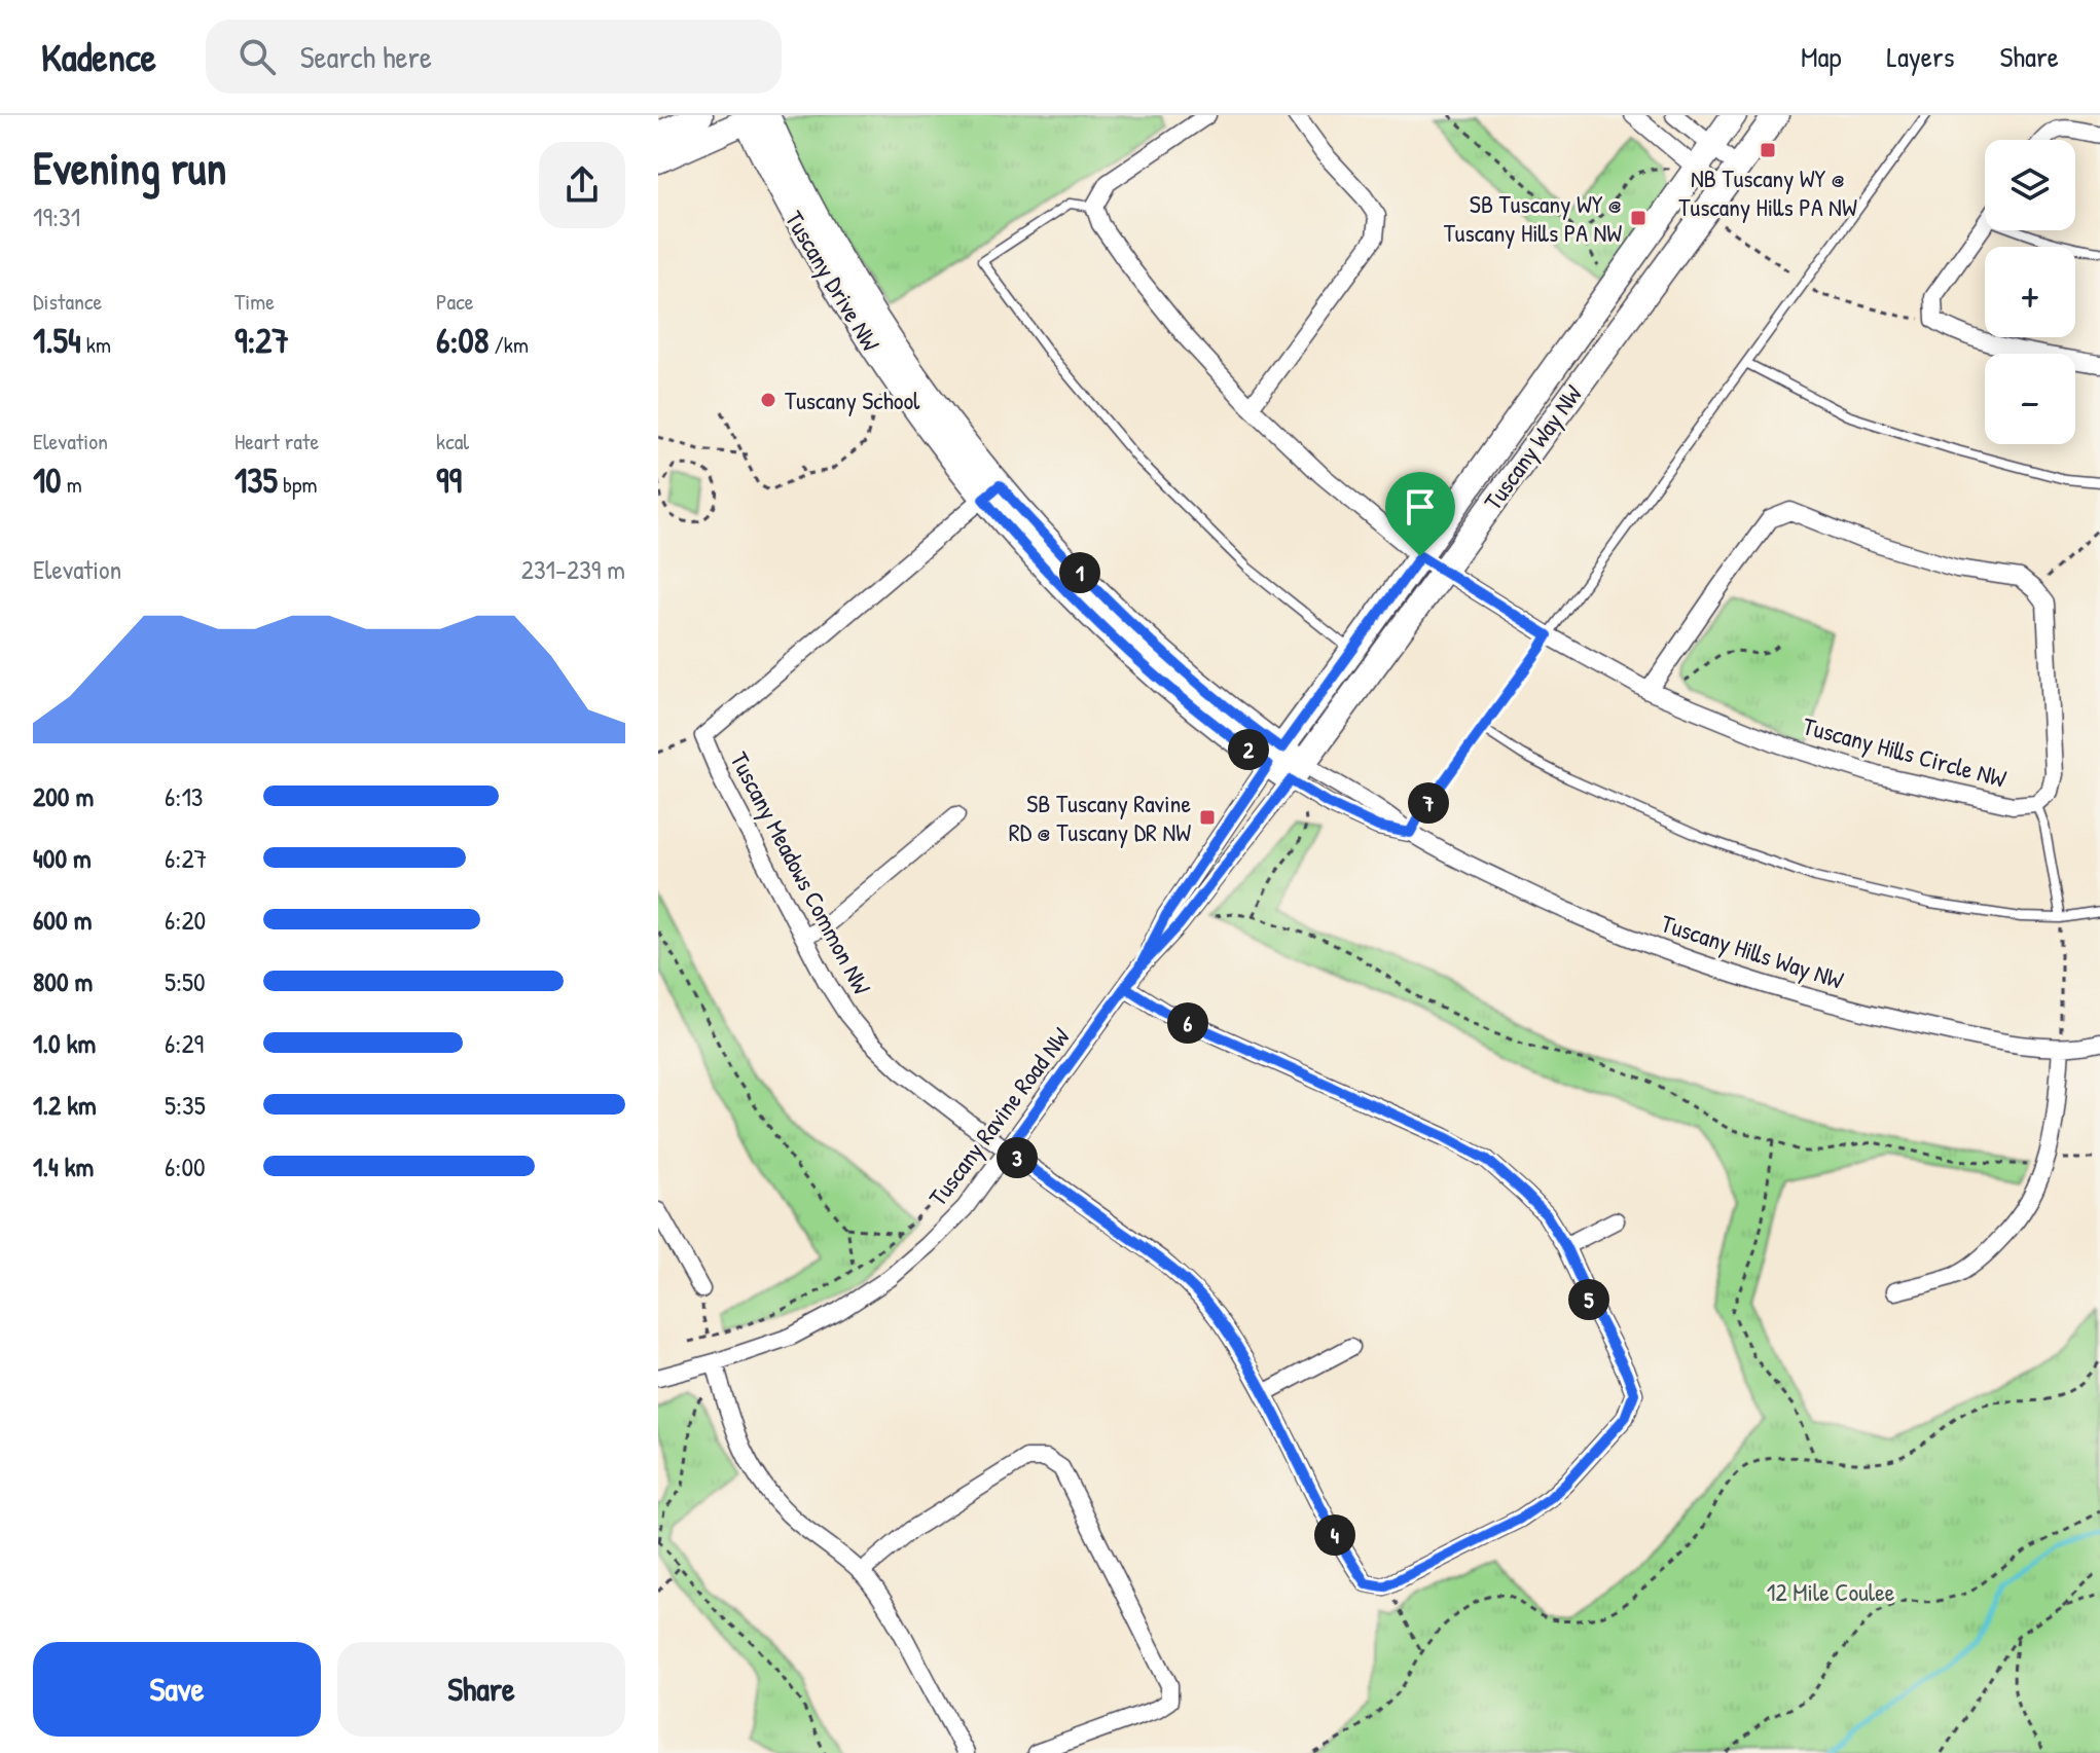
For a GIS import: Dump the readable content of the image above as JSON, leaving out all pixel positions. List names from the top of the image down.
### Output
{
  "streets": {
    "street": [
      "Tuscany Drive NW",
      "Tuscany Way NW",
      "Tuscany Hills Circle NW",
      "Tuscany Meadows Common NW",
      "Tuscany Hills Way NW",
      "Tuscany Ravine Road NW"
    ]
  },
  "crossings": [
    ["Tuscany Drive NW", "Tuscany Way NW"],
    ["Tuscany Drive NW", "Tuscany Meadows Common NW"],
    ["Tuscany Drive NW", "Tuscany Hills Way NW"],
    ["Tuscany Drive NW", "Tuscany Ravine Road NW"],
    ["Tuscany Way NW", "Tuscany Hills Circle NW"],
    ["Tuscany Way NW", "Tuscany Hills Way NW"],
    ["Tuscany Way NW", "Tuscany Ravine Road NW"],
    ["Tuscany Meadows Common NW", "Tuscany Ravine Road NW"],
    ["Tuscany Hills Way NW", "Tuscany Ravine Road NW"]
  ],
  "parks": ["12 Mile Coulee"],
  "places": {
    "transit": ["NB Tuscany WY @ Tuscany Hills PA NW", "SB Tuscany WY @ Tuscany Hills PA NW", "SB Tuscany Ravine RD @ Tuscany DR NW"],
    "other": ["Tuscany School"]
  },
  "page": {
    "header": "Kadence",
    "search": "Search here",
    "nav": ["Map", "Layers", "Share"],
    "heading": ["Evening run", "19:31"],
    "map_buttons": ["+", "−"],
    "stats": [
      ["Distance", "1.54 km"],
      ["Time", "9:27"],
      ["Pace", "6:08 /km"],
      ["Elevation", "10 m"],
      ["Heart rate", "135 bpm"],
      ["kcal", "99"]
    ],
    "chart": ["Elevation", "231–239 m"],
    "pins": [
      "1",
      "2",
      "7",
      "6",
      "3",
      "5",
      "4"
    ],
    "list": [
      {
        "name": "200 m",
        "note": "6:13"
      },
      {
        "name": "400 m",
        "note": "6:27"
      },
      {
        "name": "600 m",
        "note": "6:20"
      },
      {
        "name": "800 m",
        "note": "5:50"
      },
      {
        "name": "1.0 km",
        "note": "6:29"
      },
      {
        "name": "1.2 km",
        "note": "5:35"
      },
      {
        "name": "1.4 km",
        "note": "6:00"
      }
    ],
    "buttons": ["Save", "Share"]
  }
}
